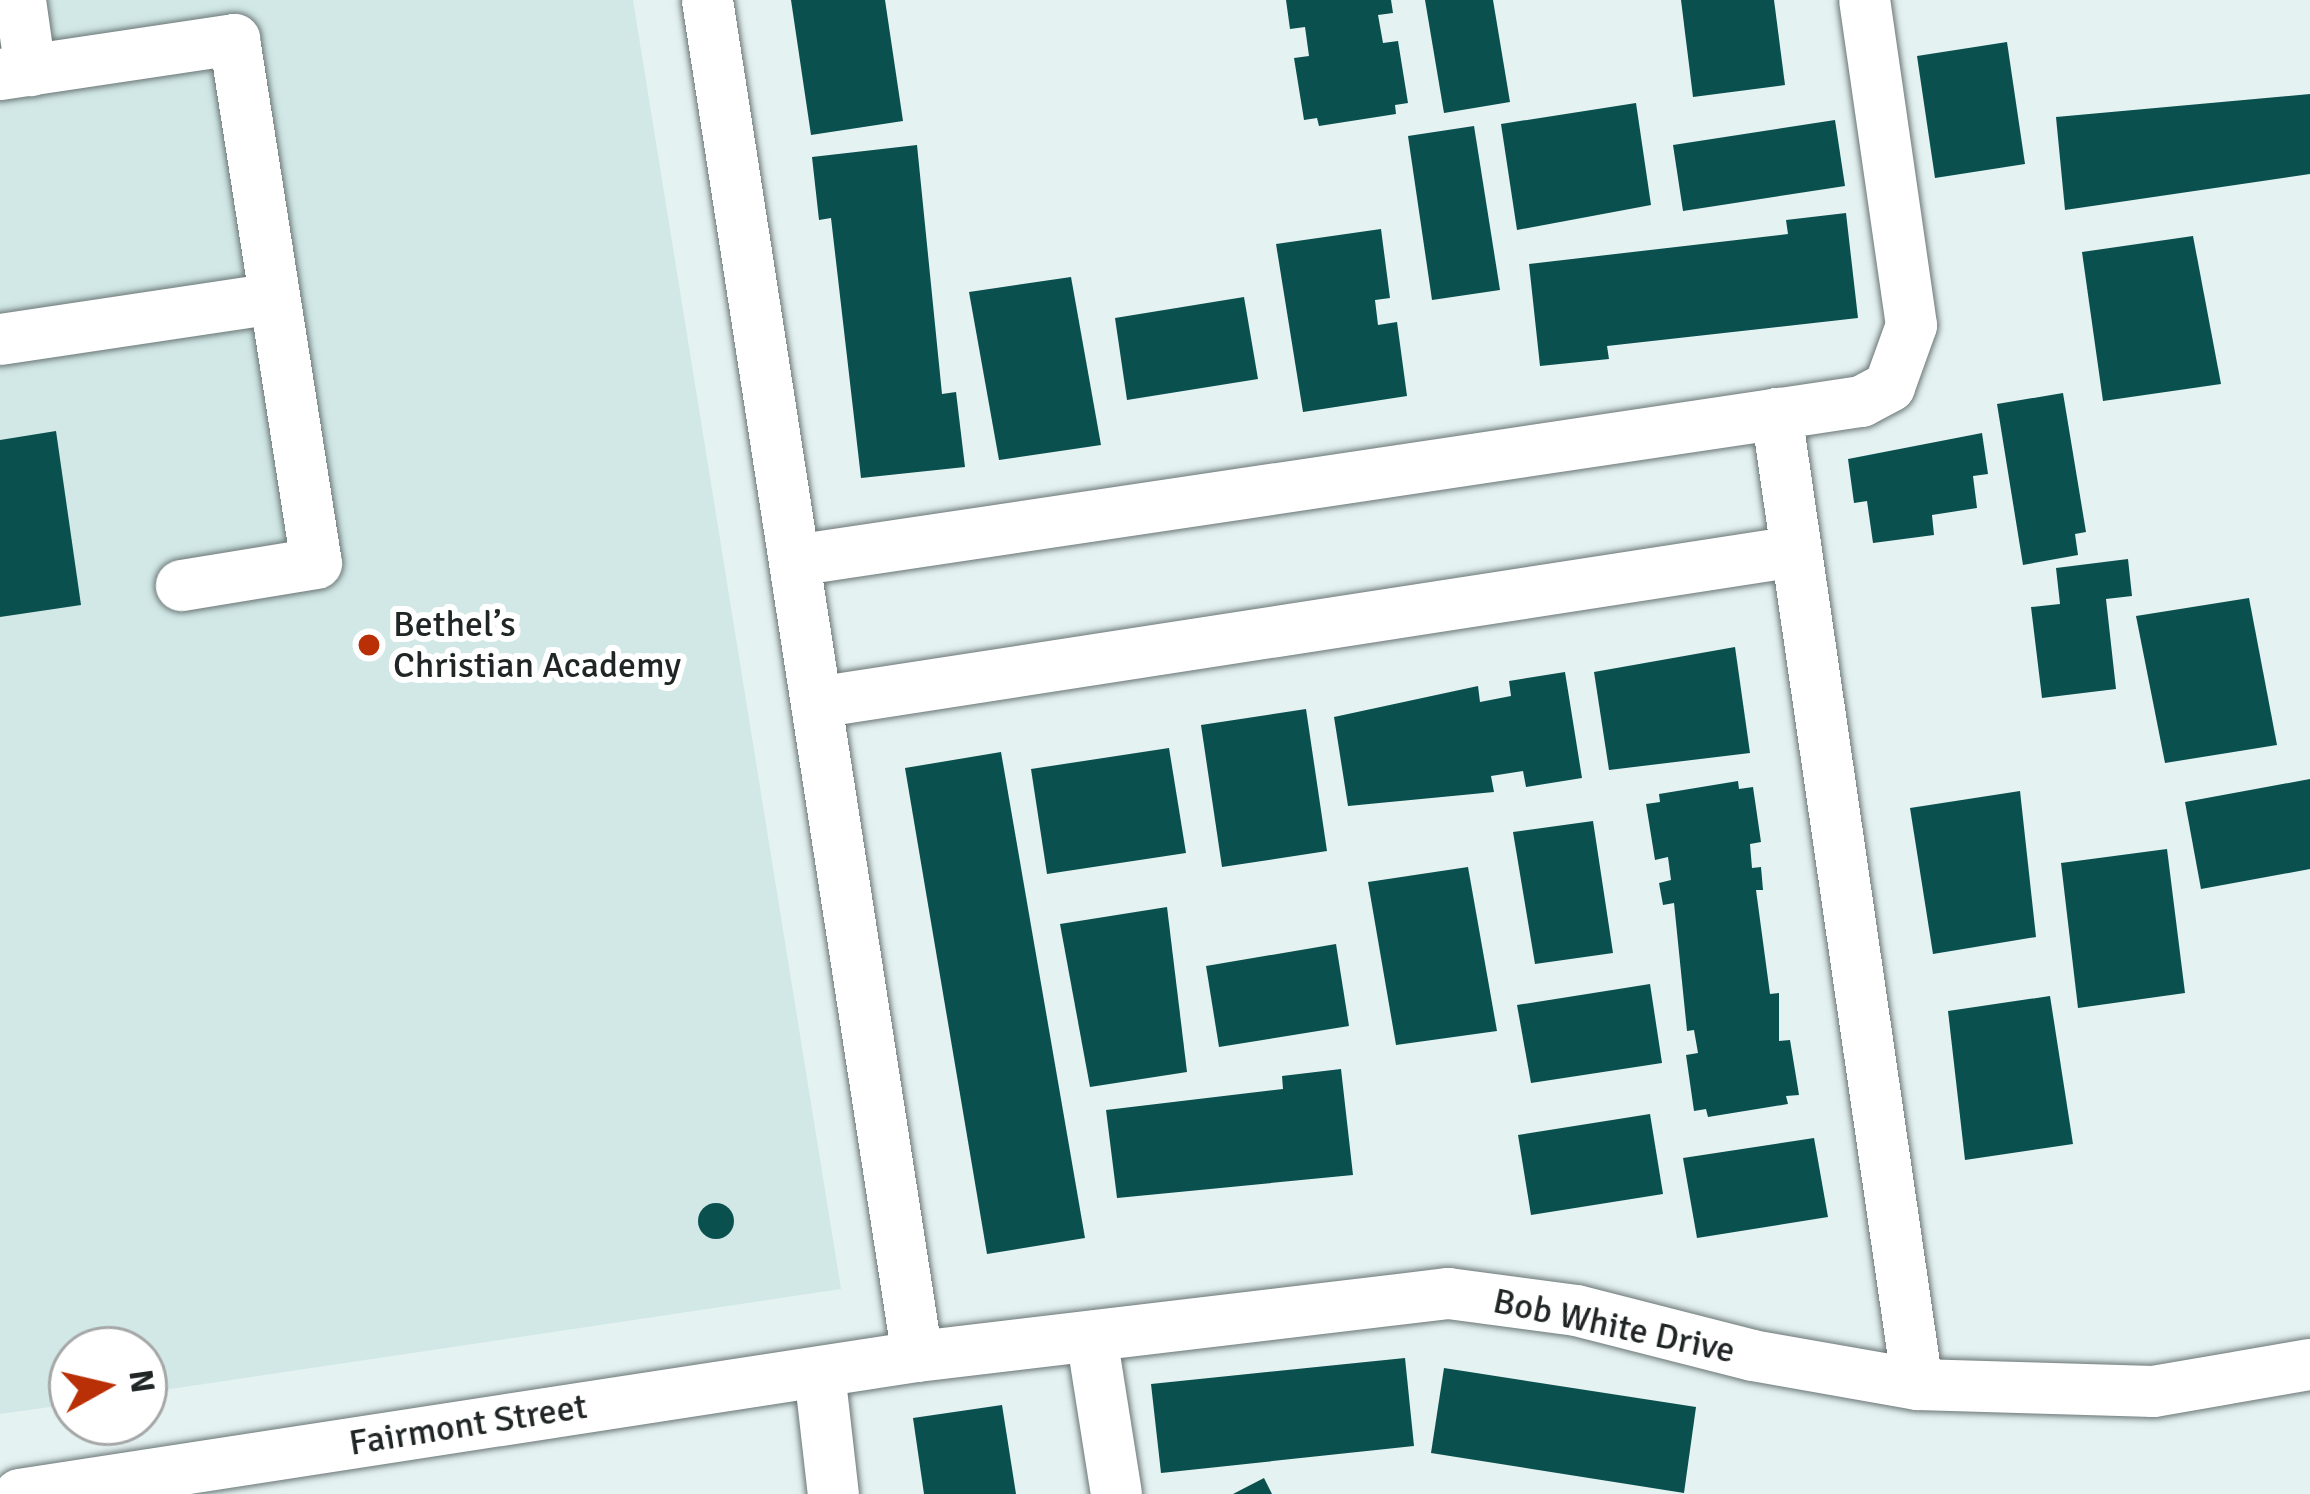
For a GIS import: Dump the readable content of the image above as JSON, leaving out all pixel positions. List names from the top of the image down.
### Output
{
  "streets": {
    "street": ["Bob White Drive", "Fairmont Street"]
  },
  "crossings": [
    ["Bob White Drive", "Fairmont Street"]
  ],
  "places": ["Bethel’s Christian Academy"],
  "north": "right"
}
